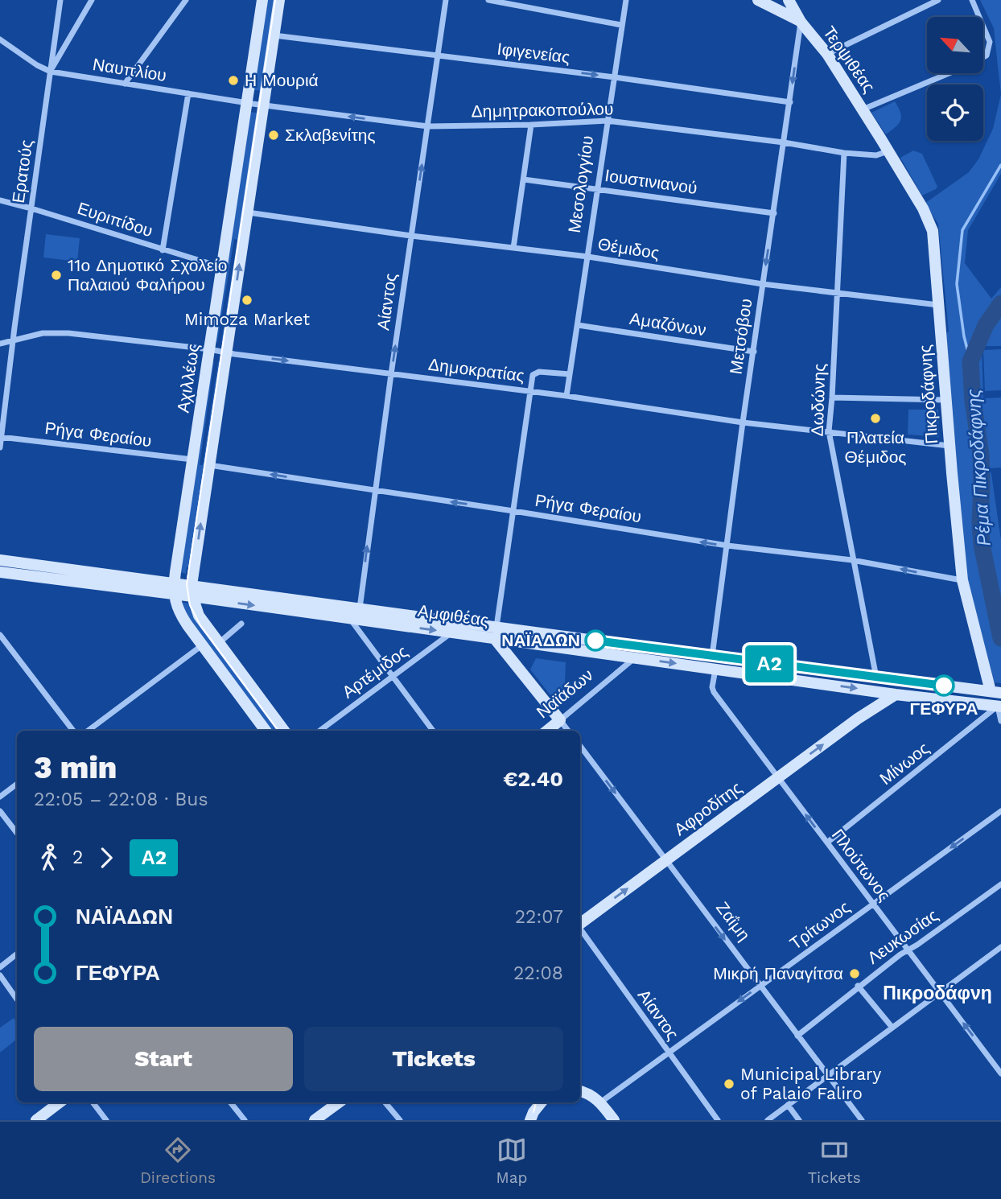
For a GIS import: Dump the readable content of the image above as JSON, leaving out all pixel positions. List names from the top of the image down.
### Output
{
  "streets": {
    "main road": [
      "Τερψιθέας",
      "Αχιλλέως",
      "Πικροδάφνης",
      "Αμφιθέας",
      "Ναϊάδων",
      "Αφροδίτης"
    ],
    "street": [
      "Ιφιγενείας",
      "Ναυπλίου",
      "Δημητρακοπούλου",
      "Ερατούς",
      "Ιουστινιανού",
      "Μεσολογγίου",
      "Ευριπίδου",
      "Θέμιδος",
      "Αίαντος",
      "Αμαζόνων",
      "Μετσόβου",
      "Δημοκρατίας",
      "Δωδώνης",
      "Ρήγα Φεραίου",
      "Αρτέμιδος",
      "Μίνωος",
      "Πλούτωνος",
      "Ζαΐμη",
      "Τρίτωνος",
      "Λευκωσίας"
    ]
  },
  "crossings": [
    ["Ιφιγενείας", "Μεσολογγίου"],
    ["Ιφιγενείας", "Αίαντος"],
    ["Ιφιγενείας", "Μετσόβου"],
    ["Ιφιγενείας", "Αχιλλέως"],
    ["Τερψιθέας", "Μετσόβου"],
    ["Τερψιθέας", "Πικροδάφνης"],
    ["Ναυπλίου", "Δημητρακοπούλου"],
    ["Ναυπλίου", "Ερατούς"],
    ["Ναυπλίου", "Αχιλλέως"],
    ["Δημητρακοπούλου", "Μεσολογγίου"],
    ["Δημητρακοπούλου", "Αίαντος"],
    ["Δημητρακοπούλου", "Μετσόβου"],
    ["Δημητρακοπούλου", "Αχιλλέως"],
    ["Δημητρακοπούλου", "Πικροδάφνης"],
    ["Δημητρακοπούλου", "Δωδώνης"],
    ["Ερατούς", "Ευριπίδου"],
    ["Ερατούς", "Δημοκρατίας"],
    ["Ερατούς", "Ρήγα Φεραίου"],
    ["Ιουστινιανού", "Μεσολογγίου"],
    ["Ιουστινιανού", "Μετσόβου"],
    ["Μεσολογγίου", "Θέμιδος"],
    ["Μεσολογγίου", "Αμαζόνων"],
    ["Μεσολογγίου", "Δημοκρατίας"],
    ["Ευριπίδου", "Αχιλλέως"],
    ["Θέμιδος", "Αίαντος"],
    ["Θέμιδος", "Μετσόβου"],
    ["Θέμιδος", "Αχιλλέως"],
    ["Θέμιδος", "Πικροδάφνης"],
    ["Θέμιδος", "Δωδώνης"],
    ["Αίαντος", "Δημοκρατίας"],
    ["Αίαντος", "Ρήγα Φεραίου"],
    ["Αίαντος", "Αμφιθέας"],
    ["Αίαντος", "Τρίτωνος"],
    ["Αμαζόνων", "Μετσόβου"],
    ["Μετσόβου", "Δημοκρατίας"],
    ["Μετσόβου", "Ρήγα Φεραίου"],
    ["Μετσόβου", "Αμφιθέας"],
    ["Δημοκρατίας", "Αχιλλέως"],
    ["Δημοκρατίας", "Πικροδάφνης"],
    ["Δημοκρατίας", "Δωδώνης"],
    ["Αχιλλέως", "Ρήγα Φεραίου"],
    ["Αχιλλέως", "Αμφιθέας"],
    ["Πικροδάφνης", "Ρήγα Φεραίου"],
    ["Πικροδάφνης", "Αμφιθέας"],
    ["Δωδώνης", "Ρήγα Φεραίου"],
    ["Δωδώνης", "Αμφιθέας"],
    ["Δωδώνης", "Αφροδίτης"],
    ["Αμφιθέας", "Αρτέμιδος"],
    ["Αμφιθέας", "Ναϊάδων"],
    ["Αμφιθέας", "Μίνωος"],
    ["Αμφιθέας", "Αφροδίτης"],
    ["Αμφιθέας", "Πλούτωνος"],
    ["Μίνωος", "Πλούτωνος"],
    ["Αφροδίτης", "Πλούτωνος"],
    ["Αφροδίτης", "Ζαΐμη"],
    ["Πλούτωνος", "Τρίτωνος"],
    ["Πλούτωνος", "Λευκωσίας"],
    ["Ζαΐμη", "Τρίτωνος"],
    ["Ζαΐμη", "Λευκωσίας"]
  ],
  "one_way": [
    "Αίαντος",
    "Ρήγα Φεραίου",
    "Αφροδίτης",
    "Πλούτωνος",
    "Ζαΐμη",
    "Τρίτωνος"
  ],
  "districts": ["Πικροδάφνη"],
  "water": ["Ρέμα Πικροδάφνης"],
  "places": [
    "Η Μουριά",
    "Σκλαβενίτης",
    "11ο Δημοτικό Σχολείο Παλαιού Φαλήρου",
    "Mimoza Market",
    "Πλατεία Θέμιδος",
    "ΝΑΪΑΔΩΝ",
    "ΓΕΦΥΡΑ",
    "Μικρή Παναγίτσα",
    "Municipal Library of Palaio Faliro"
  ],
  "lines": ["bus line Α2"],
  "north": "top left",
  "page": {
    "on_map": "Α2",
    "heading": ["3 min", "22:05 – 22:08 · Bus", "€2.40"],
    "legs": ["2", "Α2"],
    "list": [
      {
        "name": "ΝΑΪΑΔΩΝ",
        "value": "22:07"
      },
      {
        "name": "ΓΕΦΥΡΑ",
        "value": "22:08"
      }
    ],
    "buttons": ["Start", "Tickets"],
    "tabs": ["Directions", "Map", "Tickets"]
  }
}
